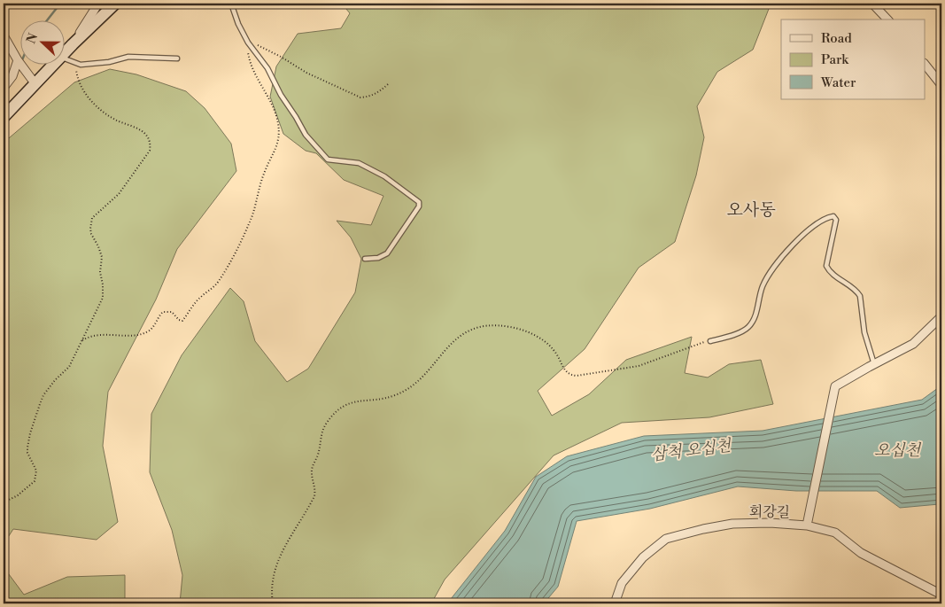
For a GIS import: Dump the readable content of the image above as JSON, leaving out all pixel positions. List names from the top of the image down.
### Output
{
  "streets": {
    "street": ["회강길"]
  },
  "districts": ["오사동"],
  "water": ["삼척 오십천", "오십천"],
  "legend": ["Road", "Park", "Water"],
  "north": "left"
}
